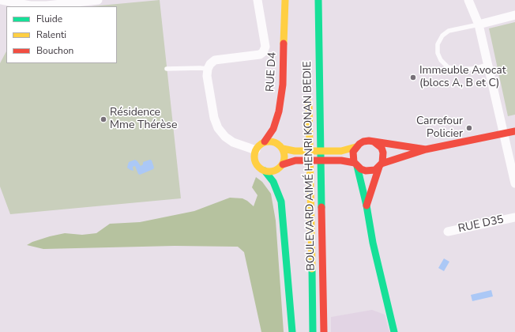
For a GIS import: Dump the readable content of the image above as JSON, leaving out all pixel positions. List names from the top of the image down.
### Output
{
  "streets": {
    "main road": ["RUE D4", "BOULEVARD AIMÉ HENRI KONAN BEDIE"],
    "street": ["RUE D35"]
  },
  "places": ["Immeuble Avocat (blocs A, B et C)", "Résidence Mme Thérèse", "Carrefour Policier"],
  "legend": ["Fluide", "Ralenti", "Bouchon"]
}
